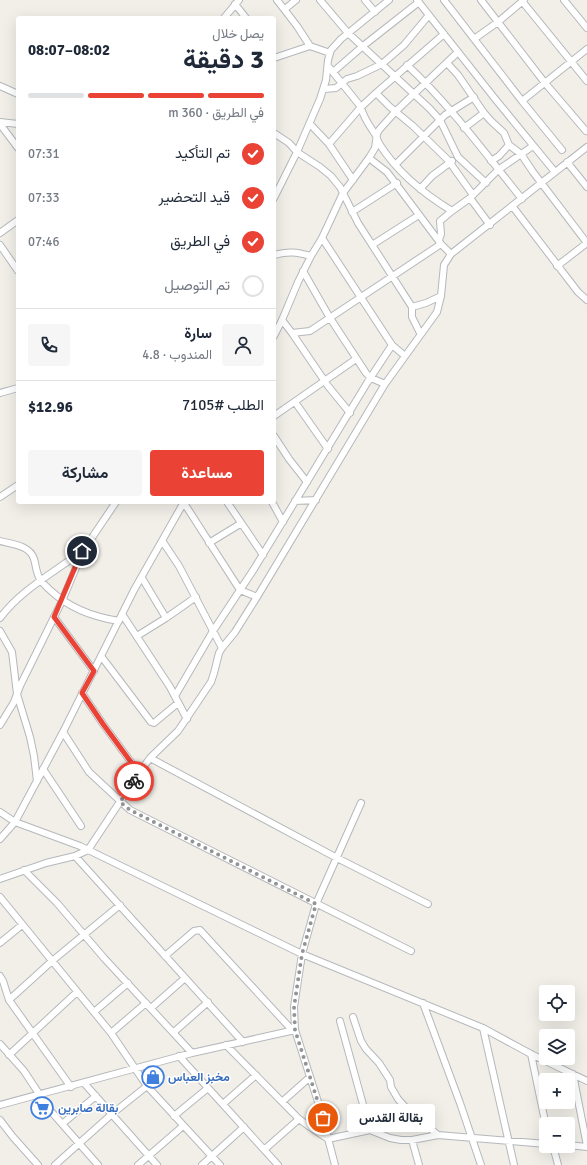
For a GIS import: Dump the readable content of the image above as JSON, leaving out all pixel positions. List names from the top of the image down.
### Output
{
  "places": {
    "shop": ["مخبز العباس"],
    "supermarket": ["بقالة صابرين"],
    "other": ["بقالة القدس"]
  },
  "page": {
    "heading": ["3 دقيقة", "يصل خلال", "08:02–08:07"],
    "panel": [
      "سارة",
      "المندوب · 4.8",
      "الطلب #7105",
      "$12.96"
    ],
    "bar": "في الطريق · 360 m",
    "list": [
      ["تم التأكيد", "07:31"],
      ["قيد التحضير", "07:33"],
      ["في الطريق", "07:46"],
      "تم التوصيل"
    ],
    "buttons": ["مساعدة", "مشاركة"],
    "map_buttons": ["+", "−"],
    "bubble": "بقالة القدس"
  }
}
